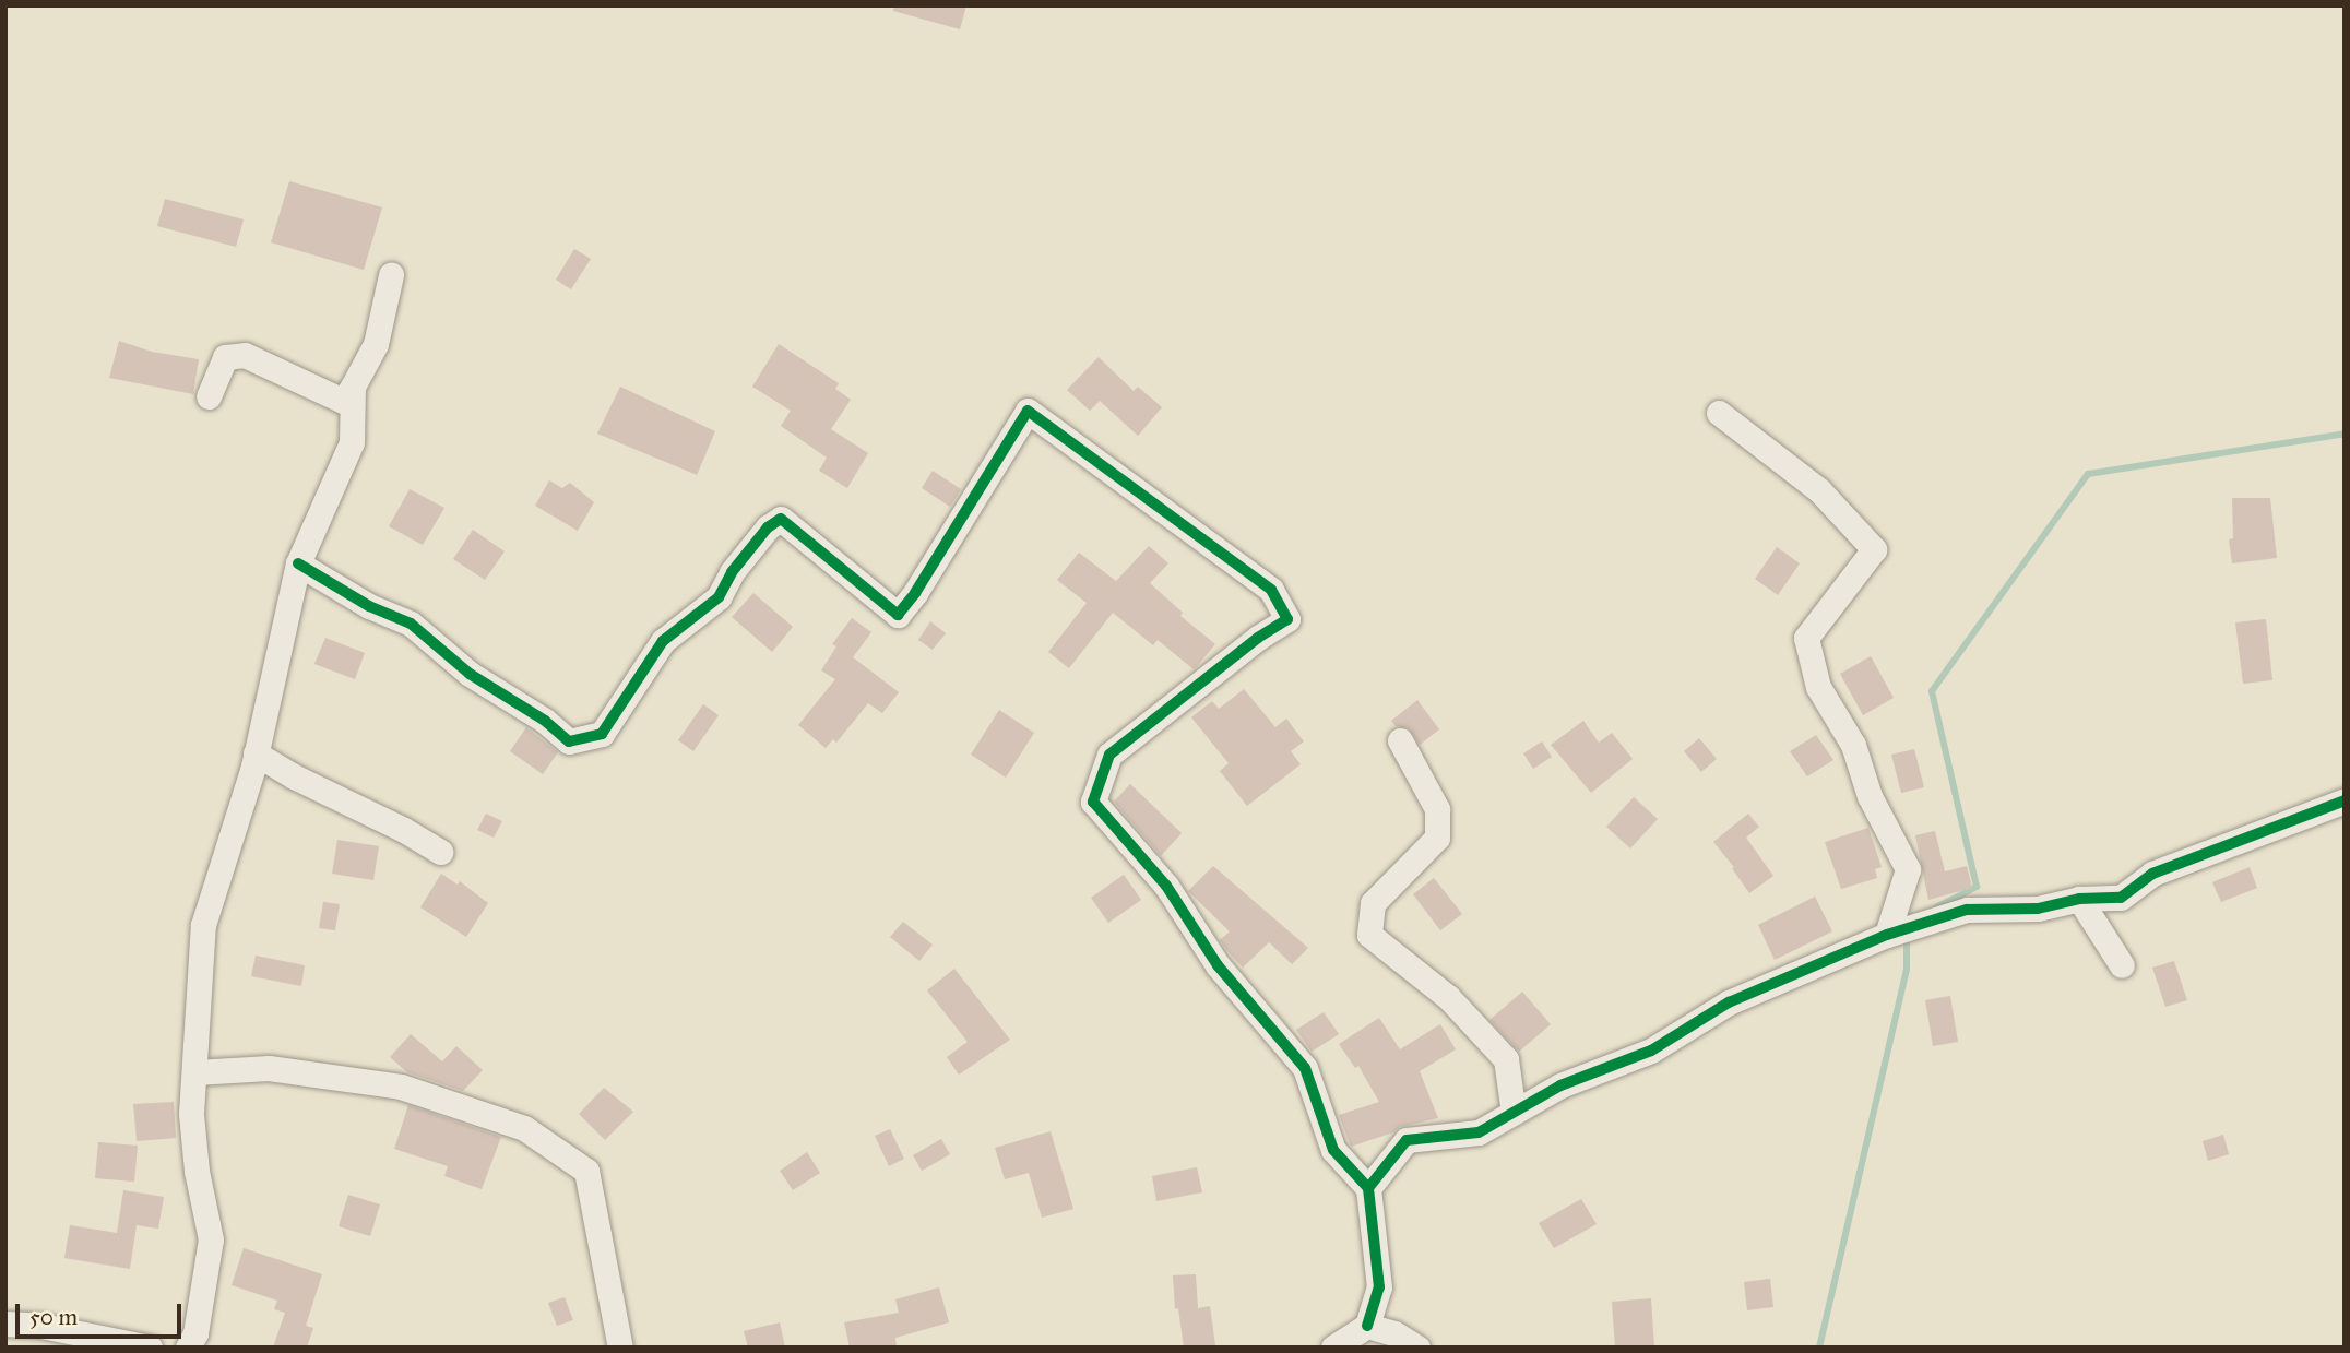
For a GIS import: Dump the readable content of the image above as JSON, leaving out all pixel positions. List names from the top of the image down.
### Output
{
  "scale_bar": "50 m"
}
